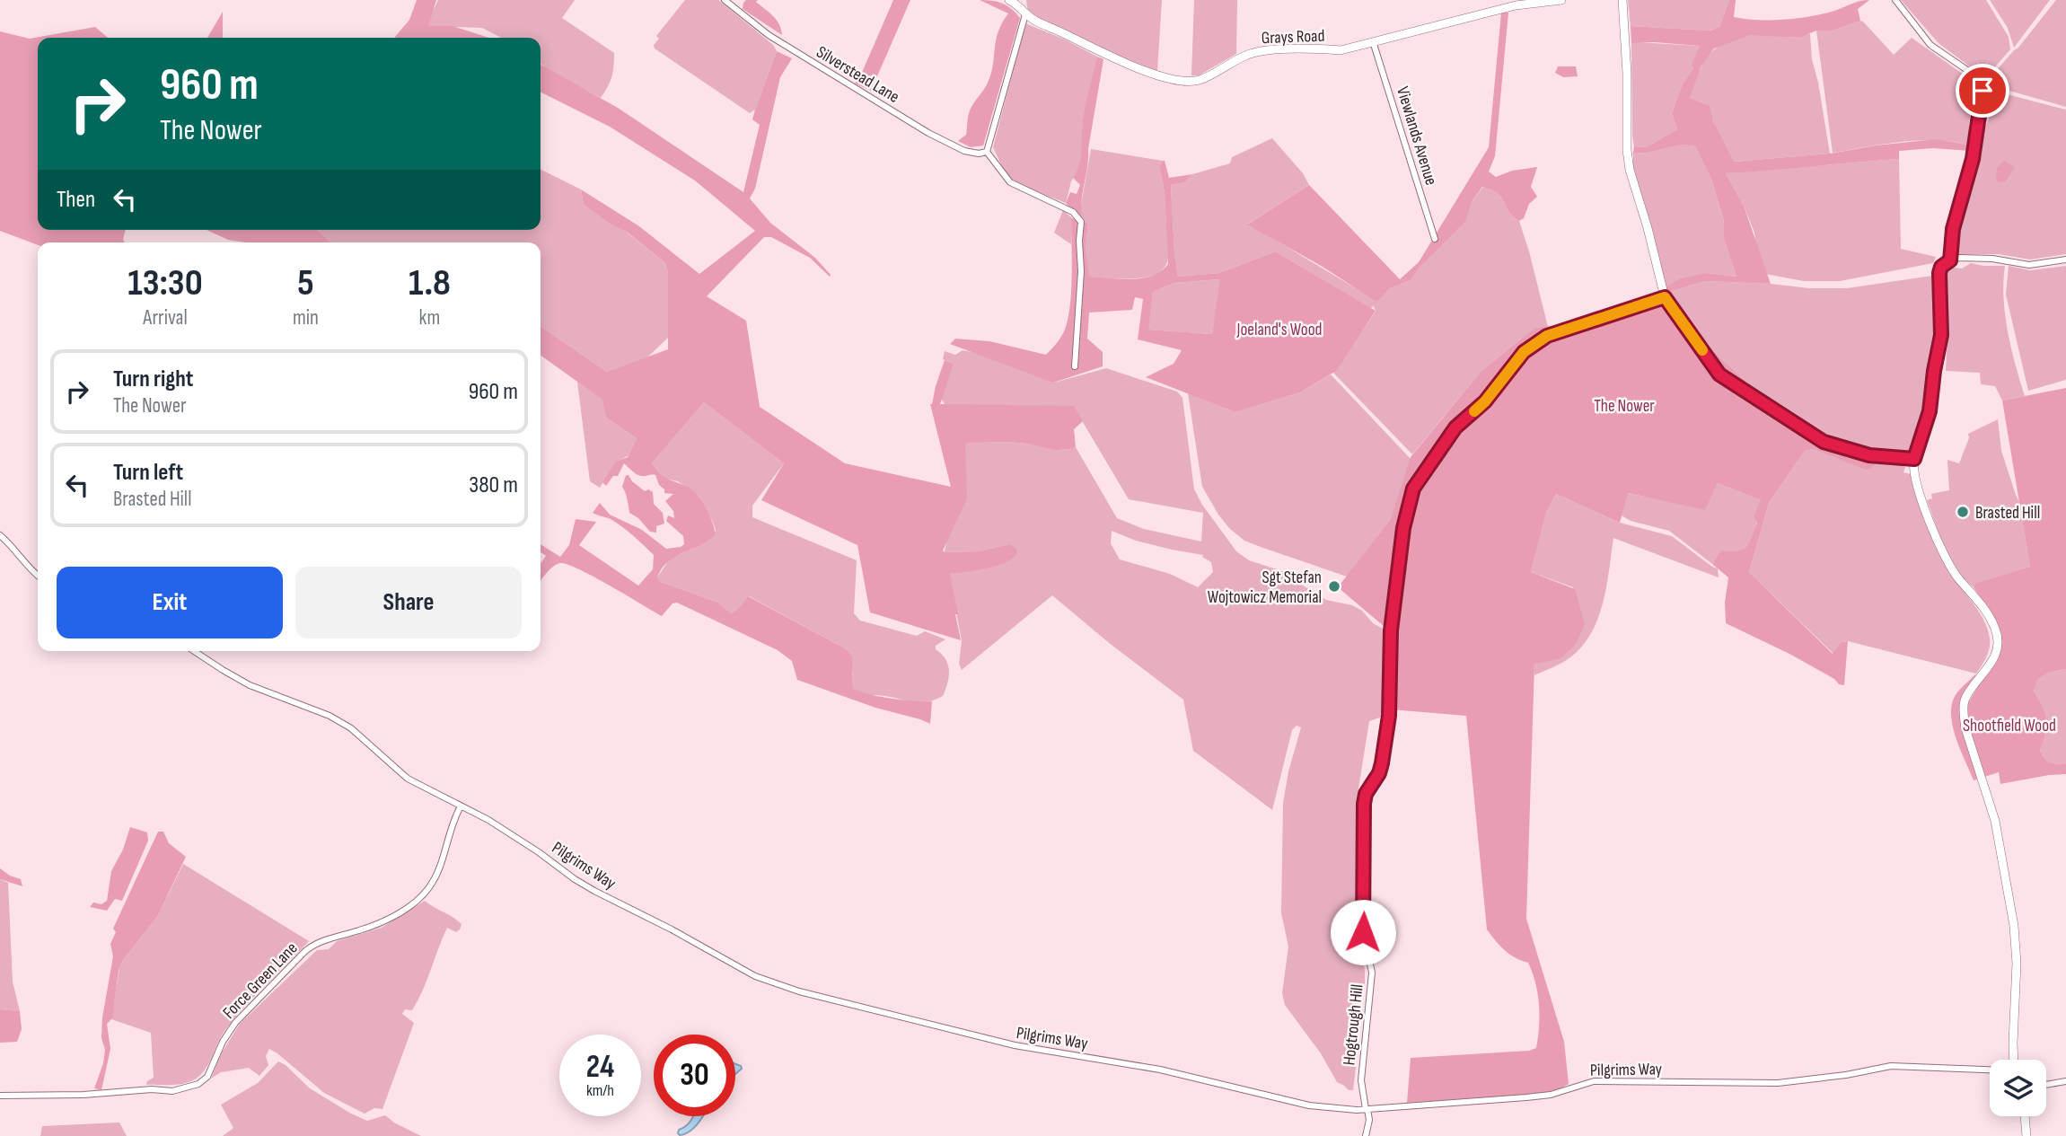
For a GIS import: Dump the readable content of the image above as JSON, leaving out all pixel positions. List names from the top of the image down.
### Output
{
  "streets": {
    "street": [
      "Grays Road",
      "Silverstead Lane",
      "Viewlands Avenue",
      "Pilgrims Way",
      "Force Green Lane",
      "Hogtrough Hill"
    ]
  },
  "crossings": [
    ["Grays Road", "Viewlands Avenue"],
    ["Pilgrims Way", "Force Green Lane"],
    ["Pilgrims Way", "Hogtrough Hill"]
  ],
  "parks": ["Joeland's Wood", "The Nower", "Shootfield Wood"],
  "places": ["Brasted Hill", "Sgt Stefan Wojtowicz Memorial"],
  "page": {
    "turn": ["960 m", "The Nower"],
    "then": "Then",
    "eta": [
      "13:30",
      "Arrival",
      "5",
      "min",
      "1.8",
      "km"
    ],
    "list": [
      {
        "name": "Turn right",
        "note": "The Nower",
        "value": "960 m"
      },
      {
        "name": "Turn left",
        "note": "Brasted Hill",
        "value": "380 m"
      }
    ],
    "buttons": ["Exit", "Share"],
    "speed": "24 km/h",
    "limit": "30"
  }
}
